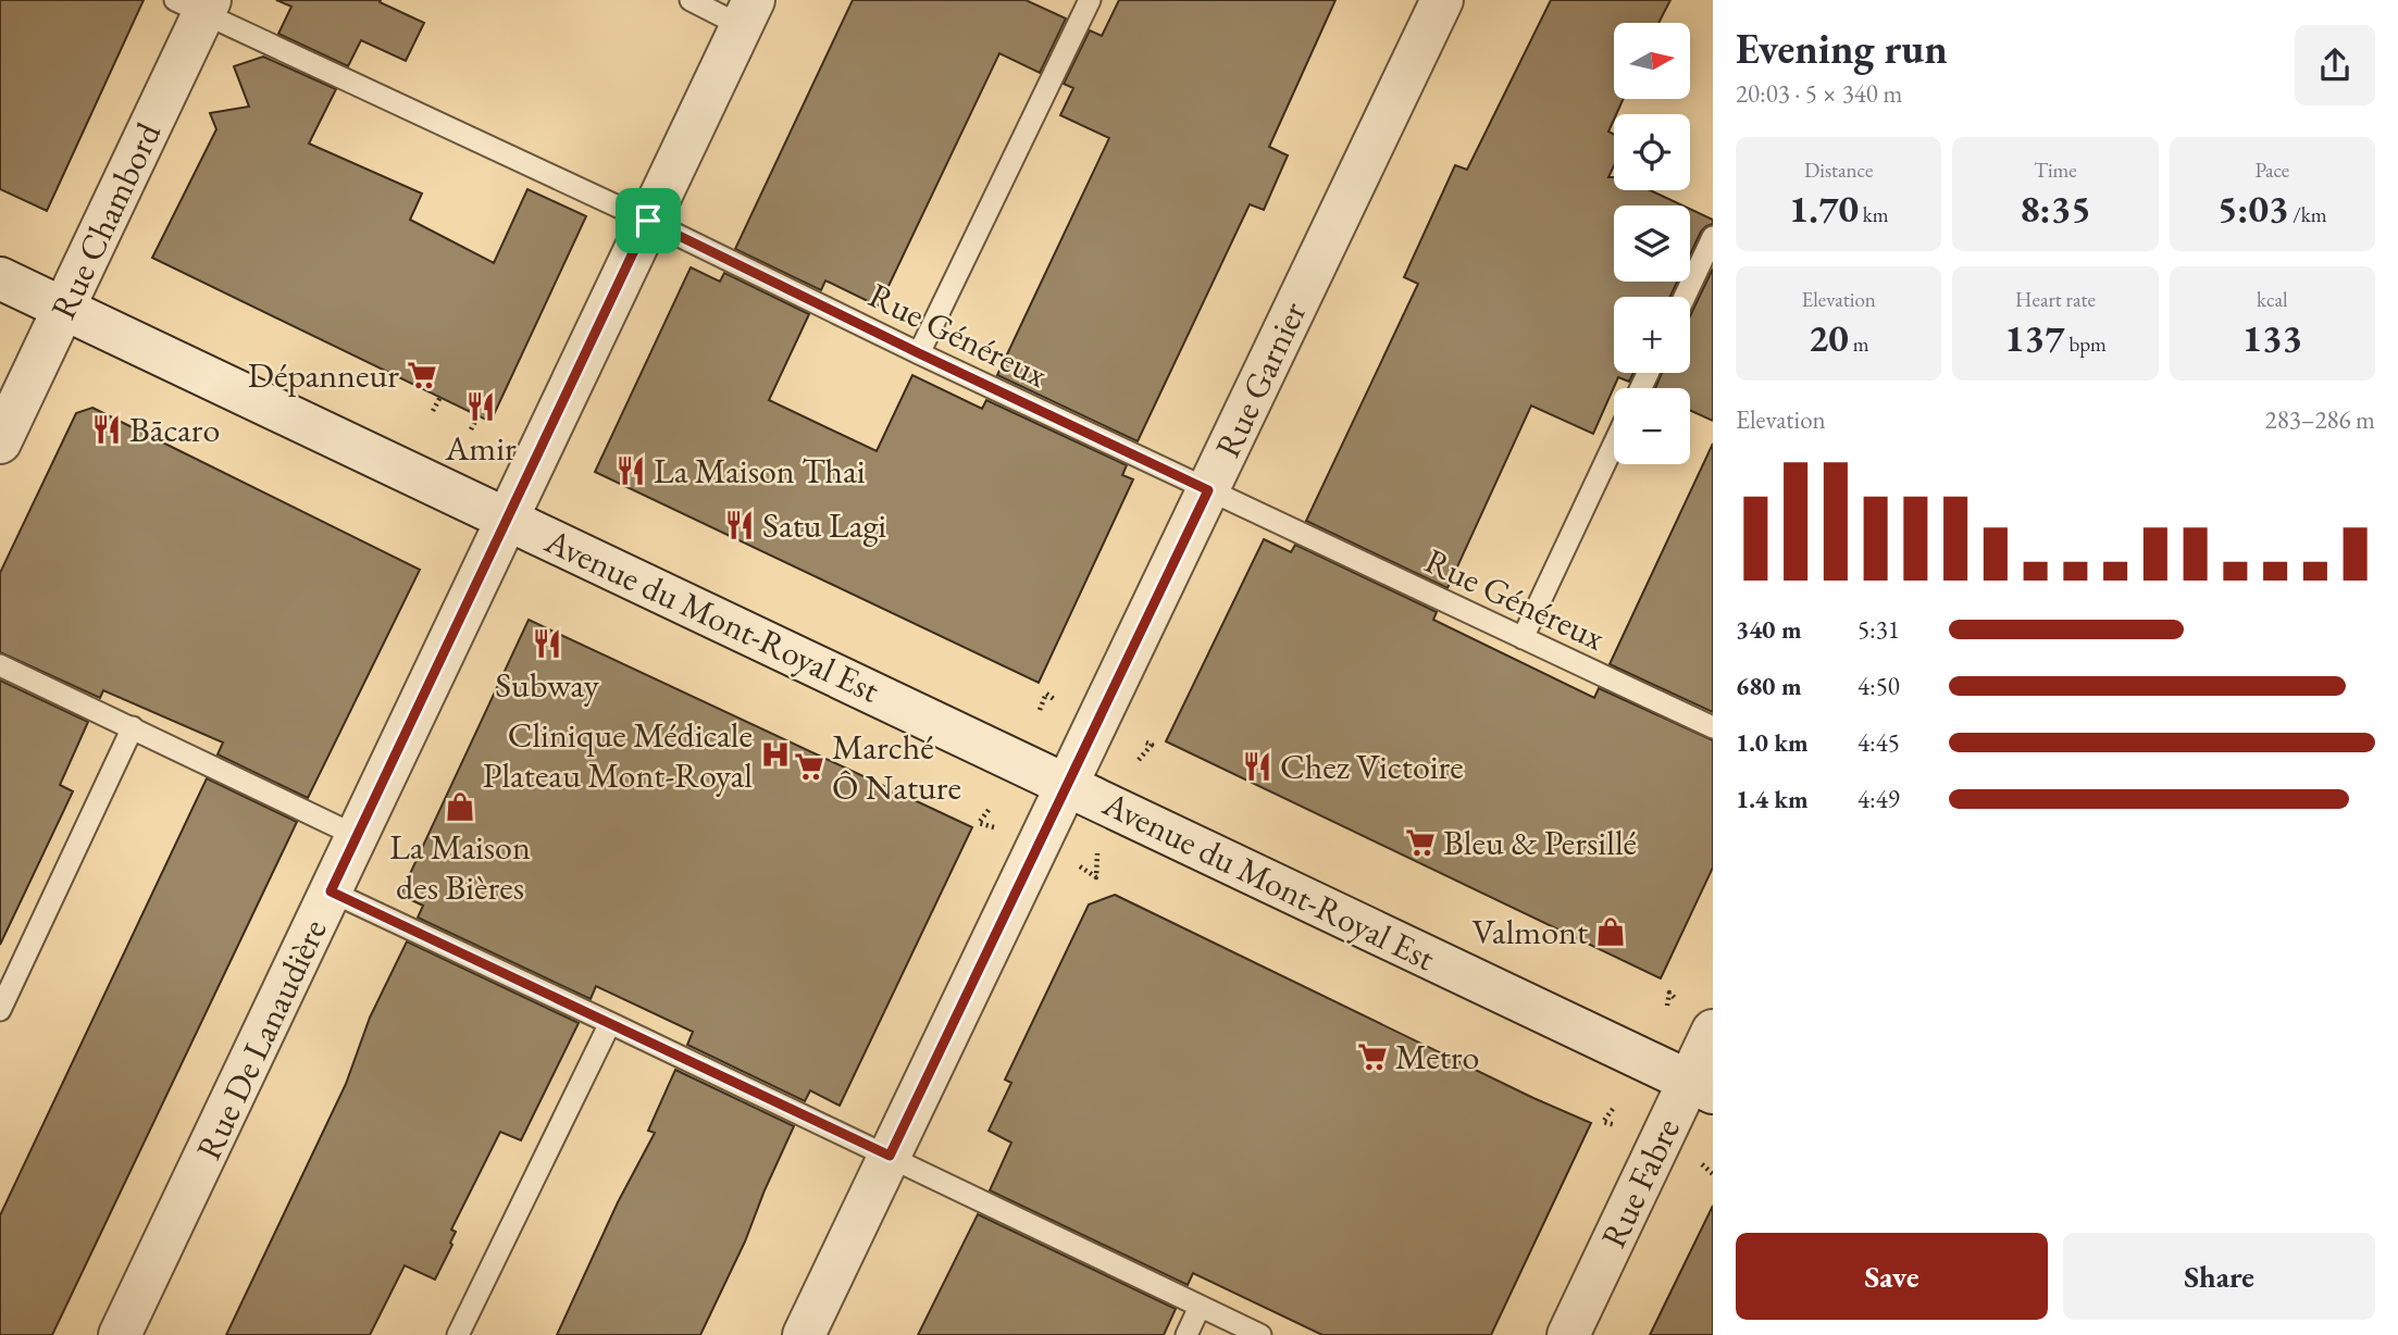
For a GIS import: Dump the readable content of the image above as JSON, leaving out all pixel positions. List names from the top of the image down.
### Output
{
  "streets": {
    "street": [
      "Rue Chambord",
      "Rue Garnier",
      "Avenue du Mont-Royal Est",
      "Rue De Lanaudière",
      "Rue Fabre"
    ],
    "lane": ["Rue Généreux"]
  },
  "crossings": [
    ["Rue Chambord", "Rue Généreux"],
    ["Rue Chambord", "Avenue du Mont-Royal Est"],
    ["Rue Généreux", "Rue Garnier"],
    ["Rue Généreux", "Rue De Lanaudière"],
    ["Rue Garnier", "Avenue du Mont-Royal Est"],
    ["Avenue du Mont-Royal Est", "Rue De Lanaudière"],
    ["Avenue du Mont-Royal Est", "Rue Fabre"]
  ],
  "places": {
    "supermarket": [
      "Dépanneur",
      "Marché Ô Nature",
      "Bleu & Persillé",
      "Metro"
    ],
    "restaurant": [
      "Amir",
      "Bācaro",
      "La Maison Thai",
      "Satu Lagi",
      "Subway",
      "Chez Victoire"
    ],
    "hospital": ["Clinique Médicale Plateau Mont-Royal"],
    "shop": ["La Maison des Bières", "Valmont"]
  },
  "north": "right",
  "page": {
    "heading": ["Evening run", "20:03 · 5 × 340 m"],
    "map_buttons": ["+", "−"],
    "stats": [
      ["Distance", "1.70 km"],
      ["Time", "8:35"],
      ["Pace", "5:03 /km"],
      ["Elevation", "20 m"],
      ["Heart rate", "137 bpm"],
      ["kcal", "133"]
    ],
    "chart": ["Elevation", "283–286 m"],
    "list": [
      {
        "name": "340 m",
        "note": "5:31"
      },
      {
        "name": "680 m",
        "note": "4:50"
      },
      {
        "name": "1.0 km",
        "note": "4:45"
      },
      {
        "name": "1.4 km",
        "note": "4:49"
      }
    ],
    "buttons": ["Save", "Share"]
  }
}
